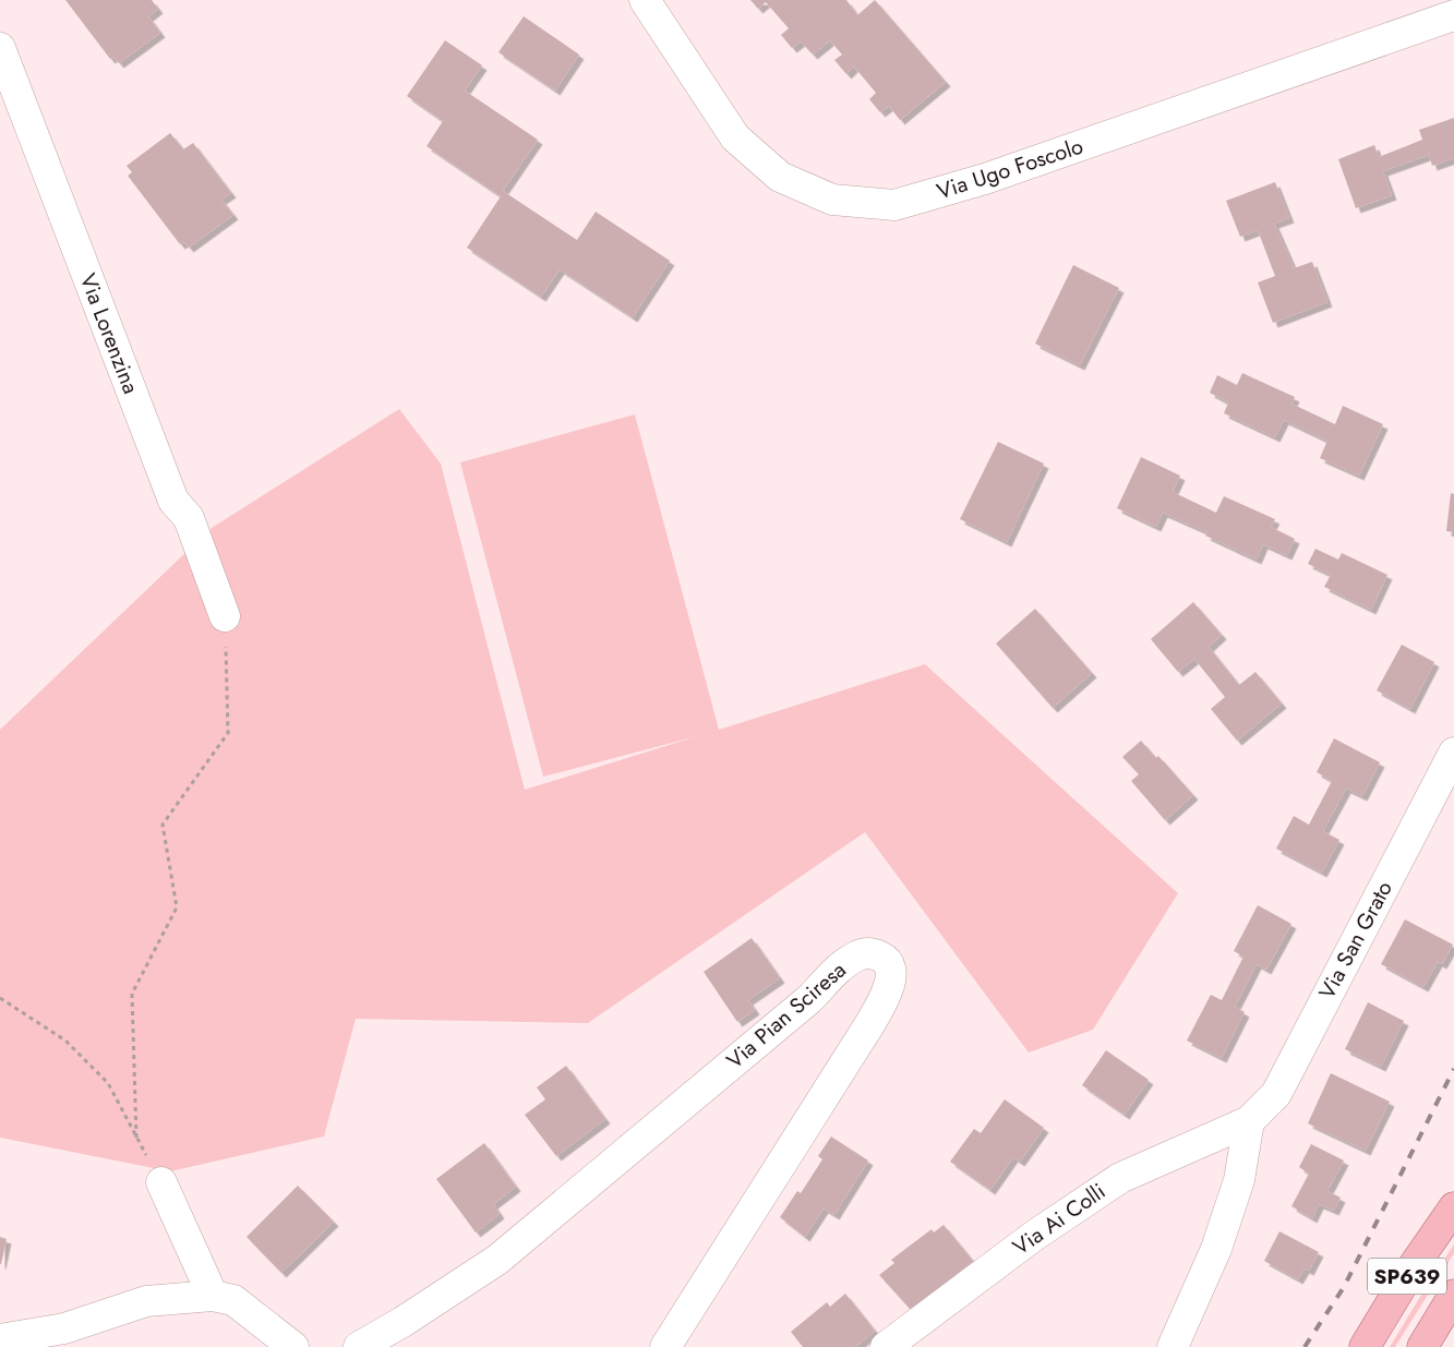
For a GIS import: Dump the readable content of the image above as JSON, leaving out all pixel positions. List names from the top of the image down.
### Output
{
  "streets": {
    "main road": ["SP639"],
    "street": [
      "Via Ugo Foscolo",
      "Via Lorenzina",
      "Via San Grato",
      "Via Pian Sciresa",
      "Via Ai Colli"
    ]
  },
  "crossings": [
    ["Via San Grato", "Via Ai Colli"]
  ]
}
